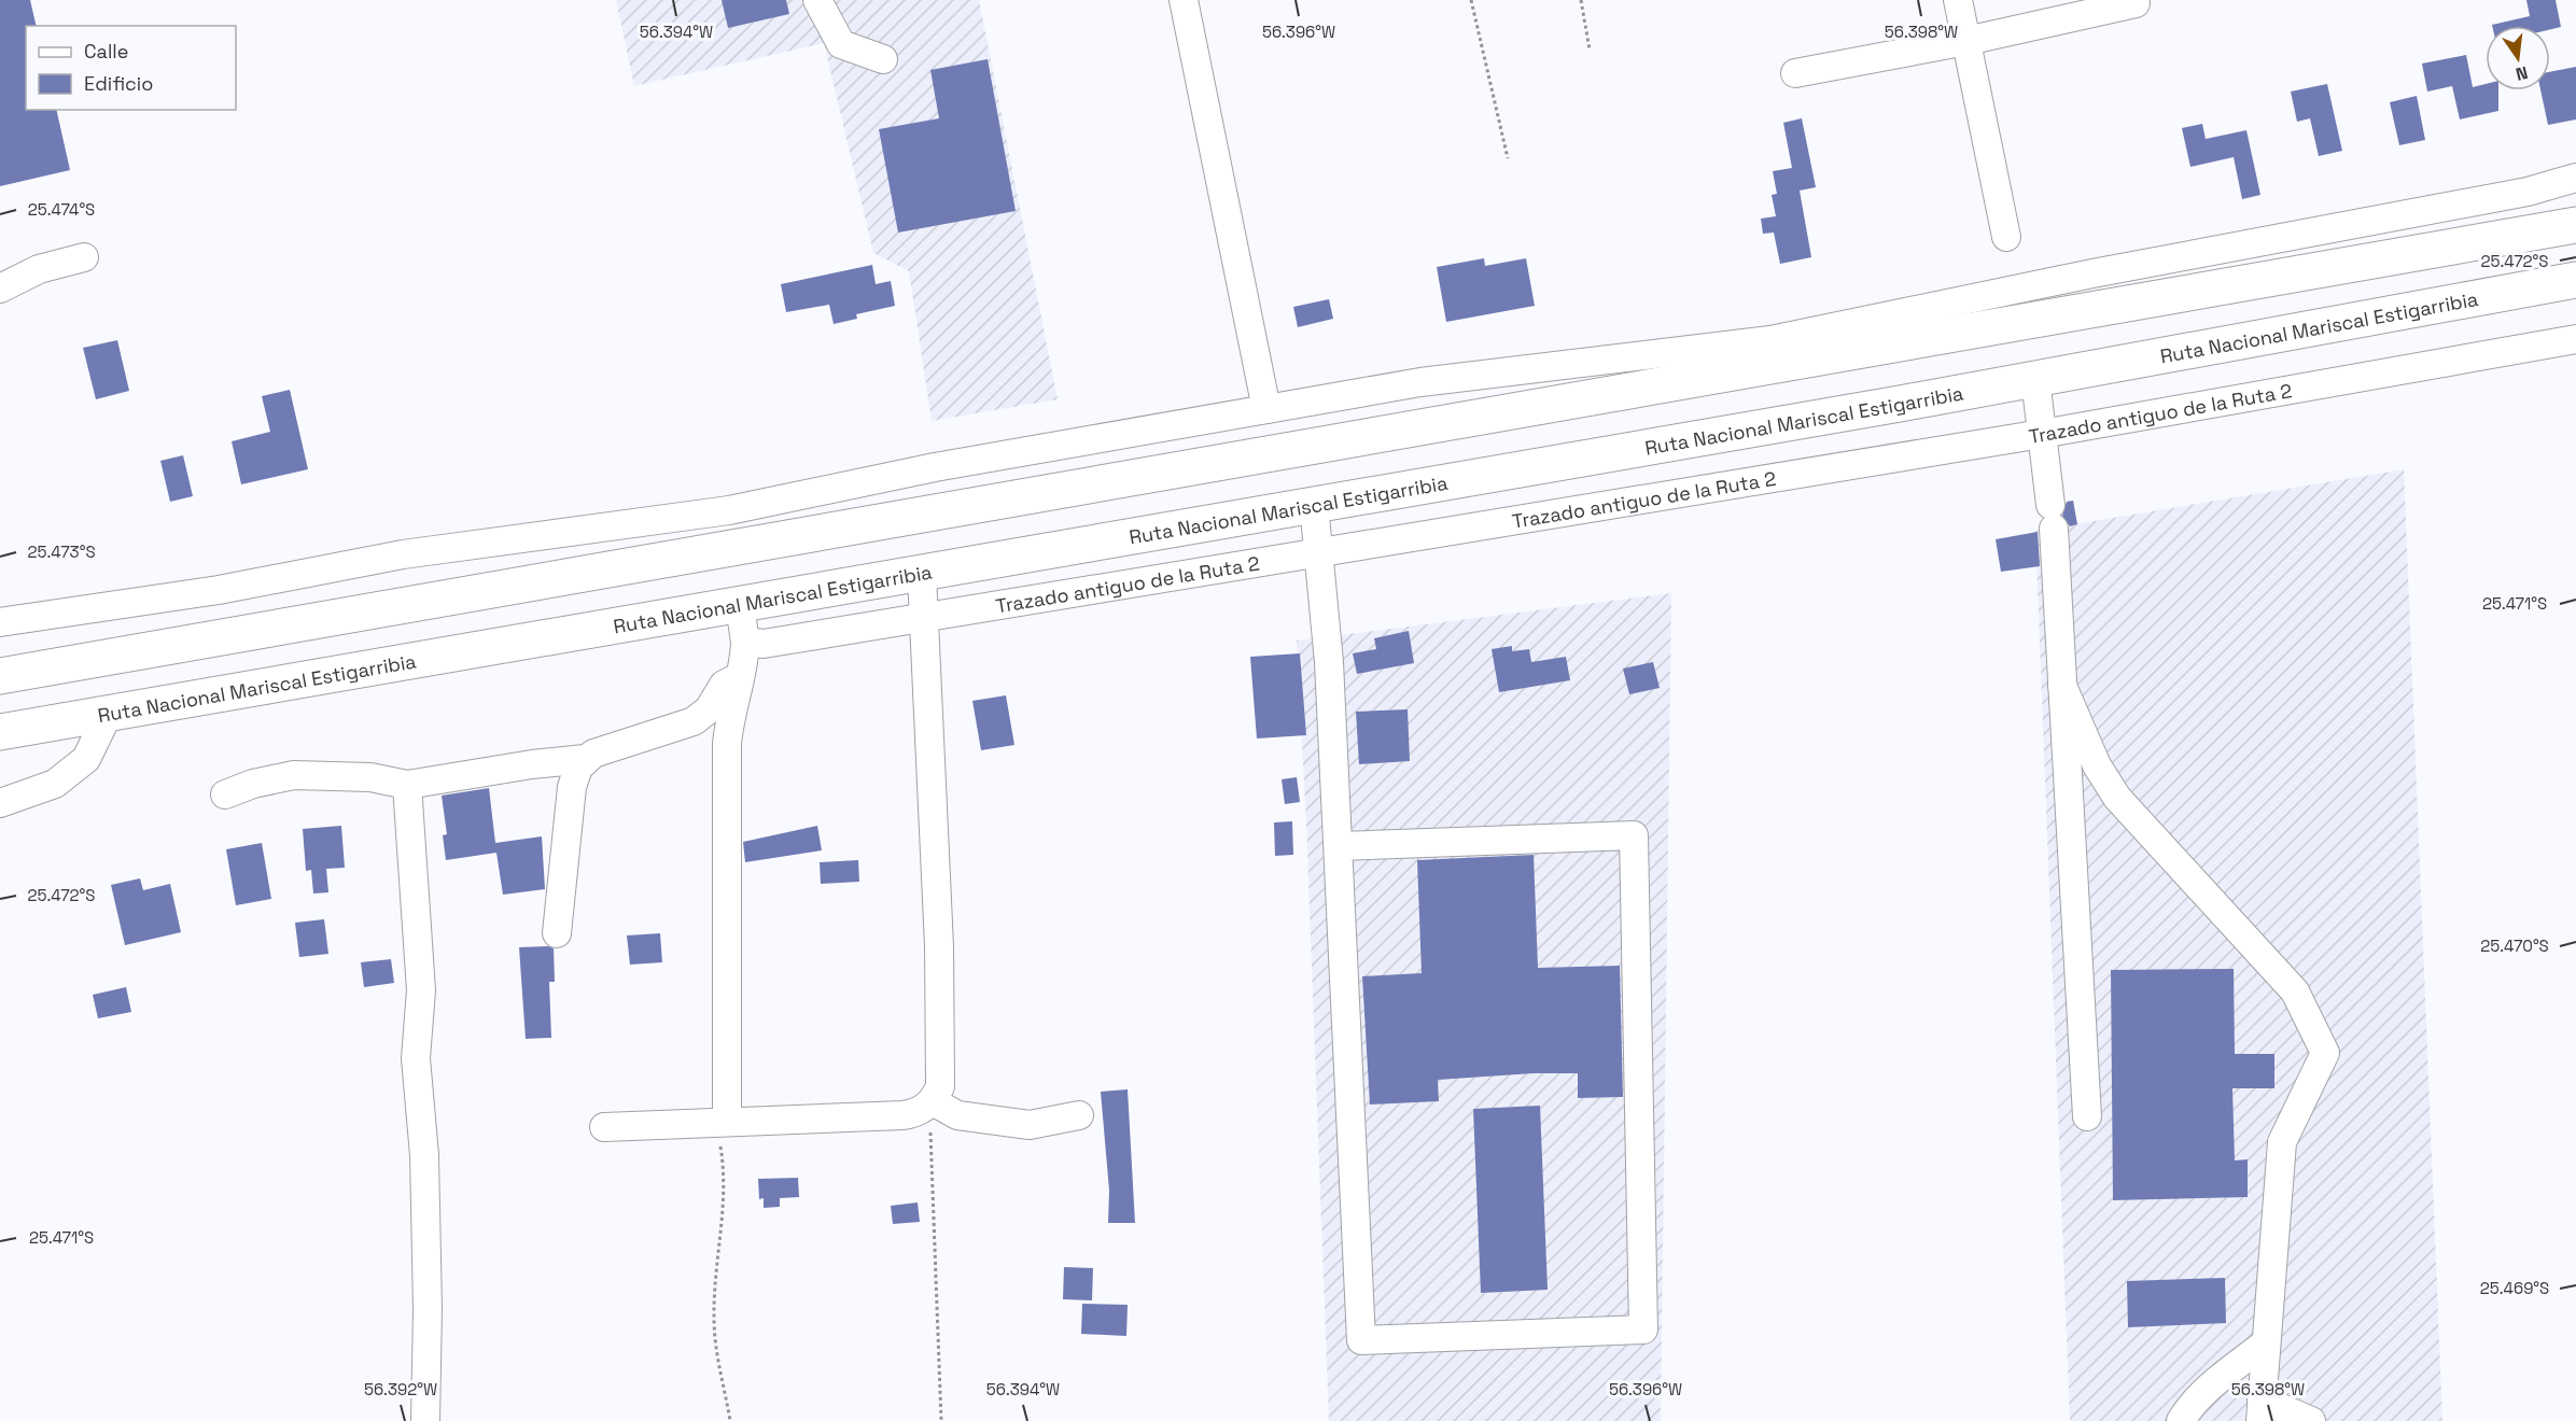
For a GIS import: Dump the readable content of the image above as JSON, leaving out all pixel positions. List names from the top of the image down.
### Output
{
  "streets": {
    "highway": ["Ruta Nacional Mariscal Estigarribia"],
    "street": ["Trazado antiguo de la Ruta 2"]
  },
  "legend": ["Calle", "Edificio"],
  "north": "bottom",
  "coordinates": [
    "56.394°W",
    "56.396°W",
    "56.398°W",
    "25.474°S",
    "25.472°S",
    "25.473°S",
    "25.471°S",
    "25.470°S",
    "25.469°S",
    "56.392°W"
  ]
}
